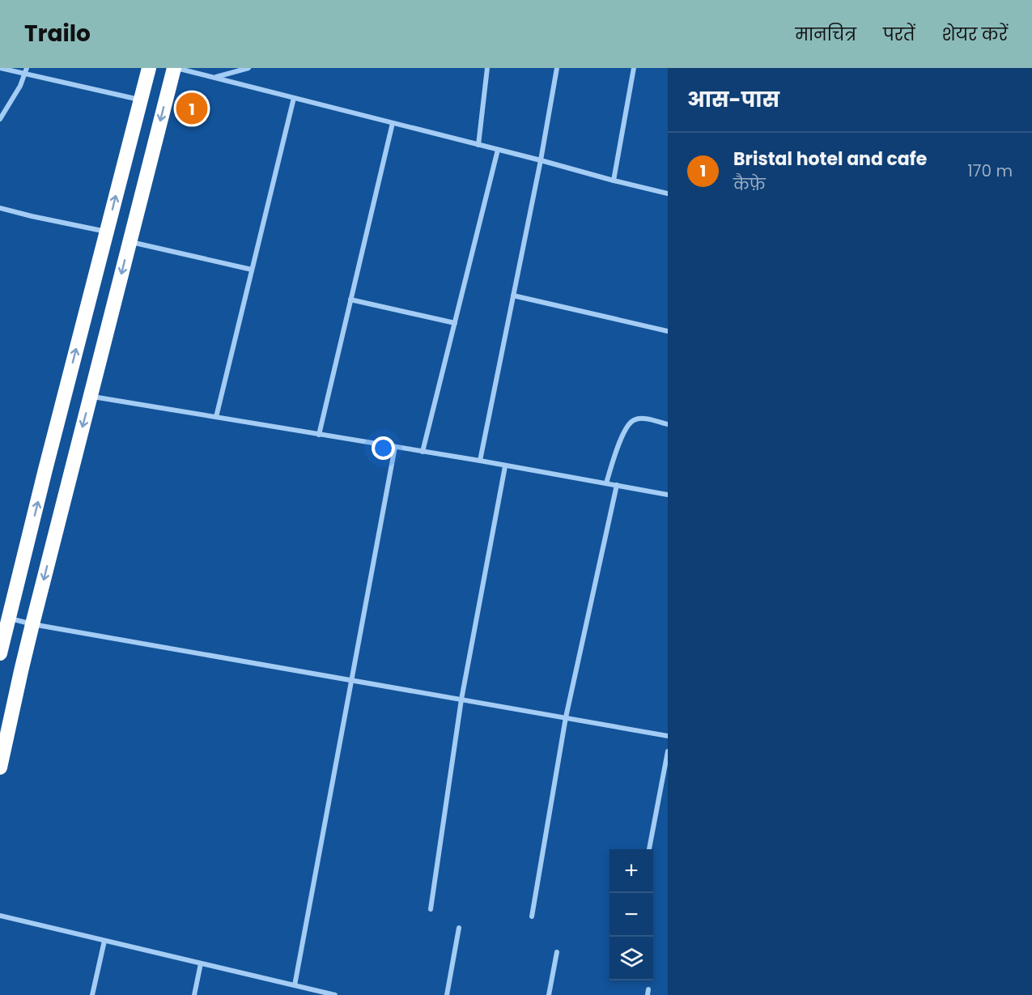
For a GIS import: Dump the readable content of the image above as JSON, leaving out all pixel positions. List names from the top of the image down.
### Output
{
  "page": {
    "header": "Trailo",
    "nav": ["मानचित्र", "परतें", "शेयर करें"],
    "heading": "आस-पास",
    "pins": "1",
    "list": [
      {
        "mark": "1",
        "name": "Bristal hotel and cafe",
        "note": "कैफ़े",
        "value": "170 m"
      }
    ],
    "map_buttons": ["+", "−"]
  }
}
